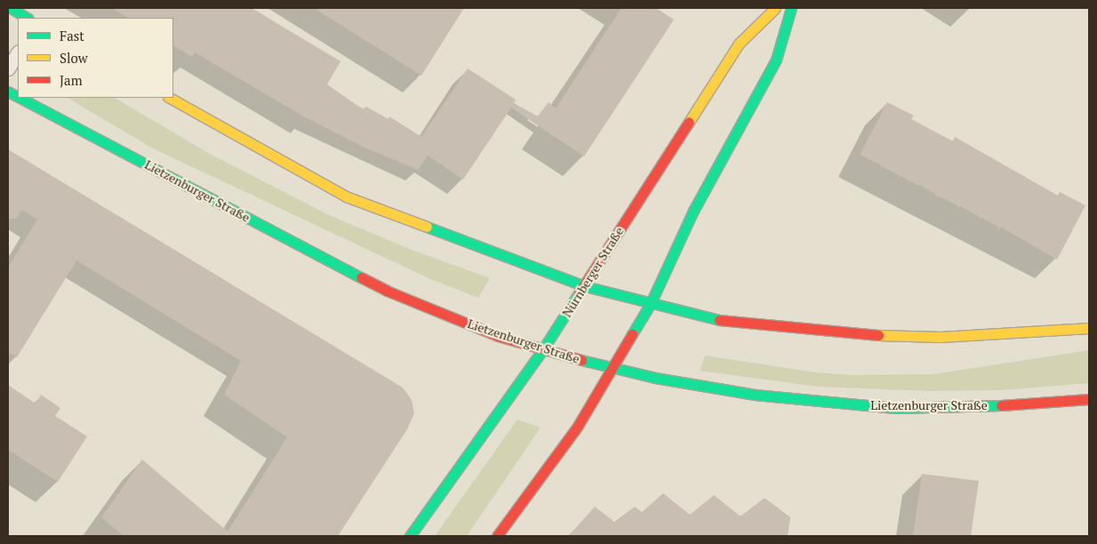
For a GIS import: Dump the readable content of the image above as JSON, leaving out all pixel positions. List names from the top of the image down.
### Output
{
  "streets": {
    "main road": ["Lietzenburger Straße", "Nürnberger Straße"]
  },
  "crossings": [
    ["Lietzenburger Straße", "Nürnberger Straße"]
  ],
  "legend": ["Fast", "Slow", "Jam"]
}
